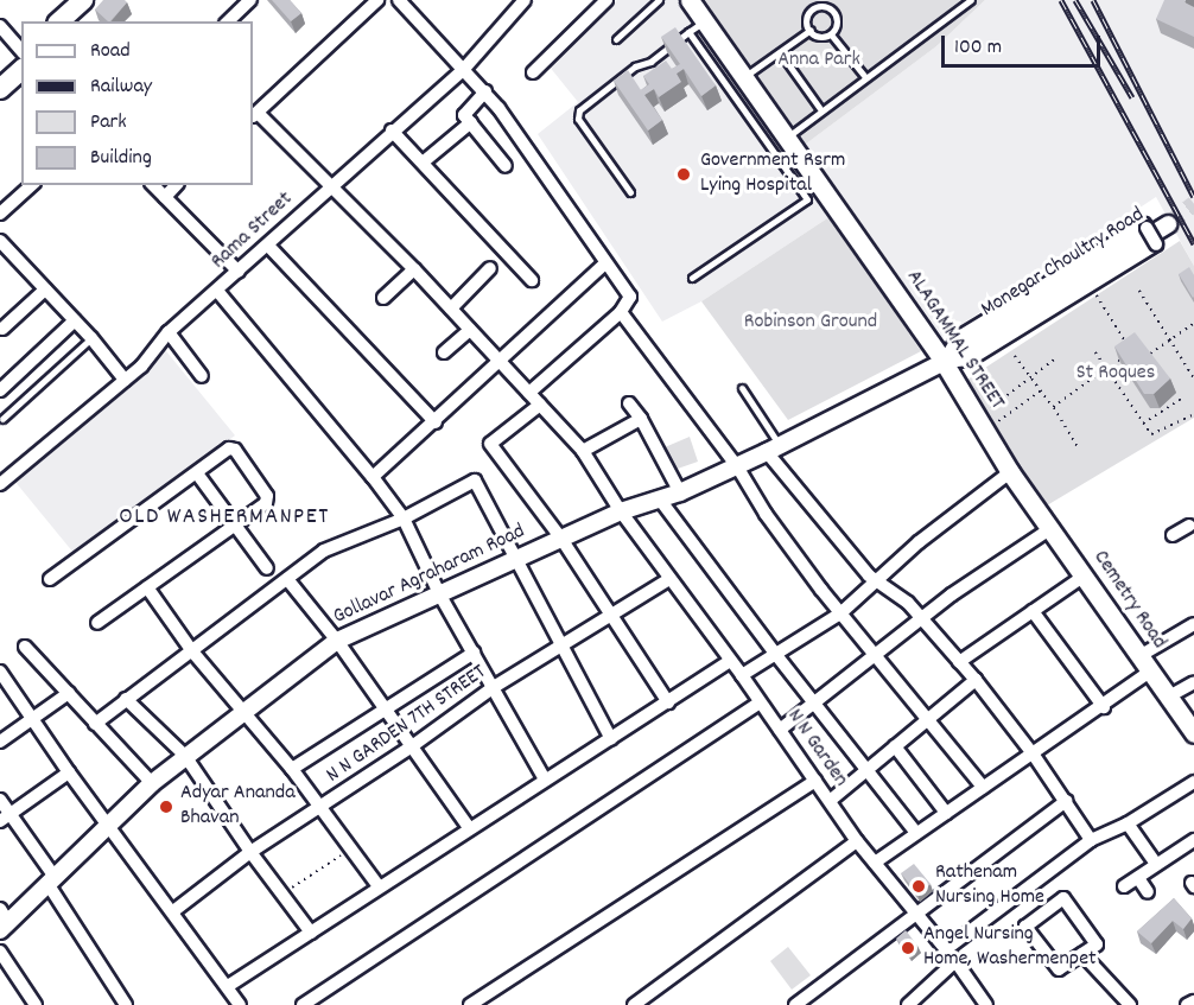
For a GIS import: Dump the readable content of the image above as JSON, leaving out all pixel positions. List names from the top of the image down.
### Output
{
  "streets": {
    "main road": ["ALAGAMMAL STREET", "Cemetry Road"],
    "street": [
      "Rama Street",
      "Monegar Choultry Road",
      "Gollavar Agraharam Road",
      "N N GARDEN 7TH STREET",
      "N N Garden"
    ]
  },
  "crossings": [
    ["Rama Street", "N N Garden"],
    ["Monegar Choultry Road", "ALAGAMMAL STREET"],
    ["Monegar Choultry Road", "Gollavar Agraharam Road"],
    ["ALAGAMMAL STREET", "Gollavar Agraharam Road"],
    ["ALAGAMMAL STREET", "Cemetry Road"],
    ["Gollavar Agraharam Road", "N N Garden"],
    ["N N GARDEN 7TH STREET", "N N Garden"]
  ],
  "districts": ["OLD WASHERMANPET"],
  "parks": ["Anna Park", "Robinson Ground", "St Roques"],
  "places": [
    "Government Rsrm Lying Hospital",
    "Adyar Ananda Bhavan",
    "Rathenam Nursing Home",
    "Angel Nursing Home, Washermenpet"
  ],
  "legend": [
    "Road",
    "Railway",
    "Park",
    "Building"
  ],
  "scale_bar": "100 m"
}
